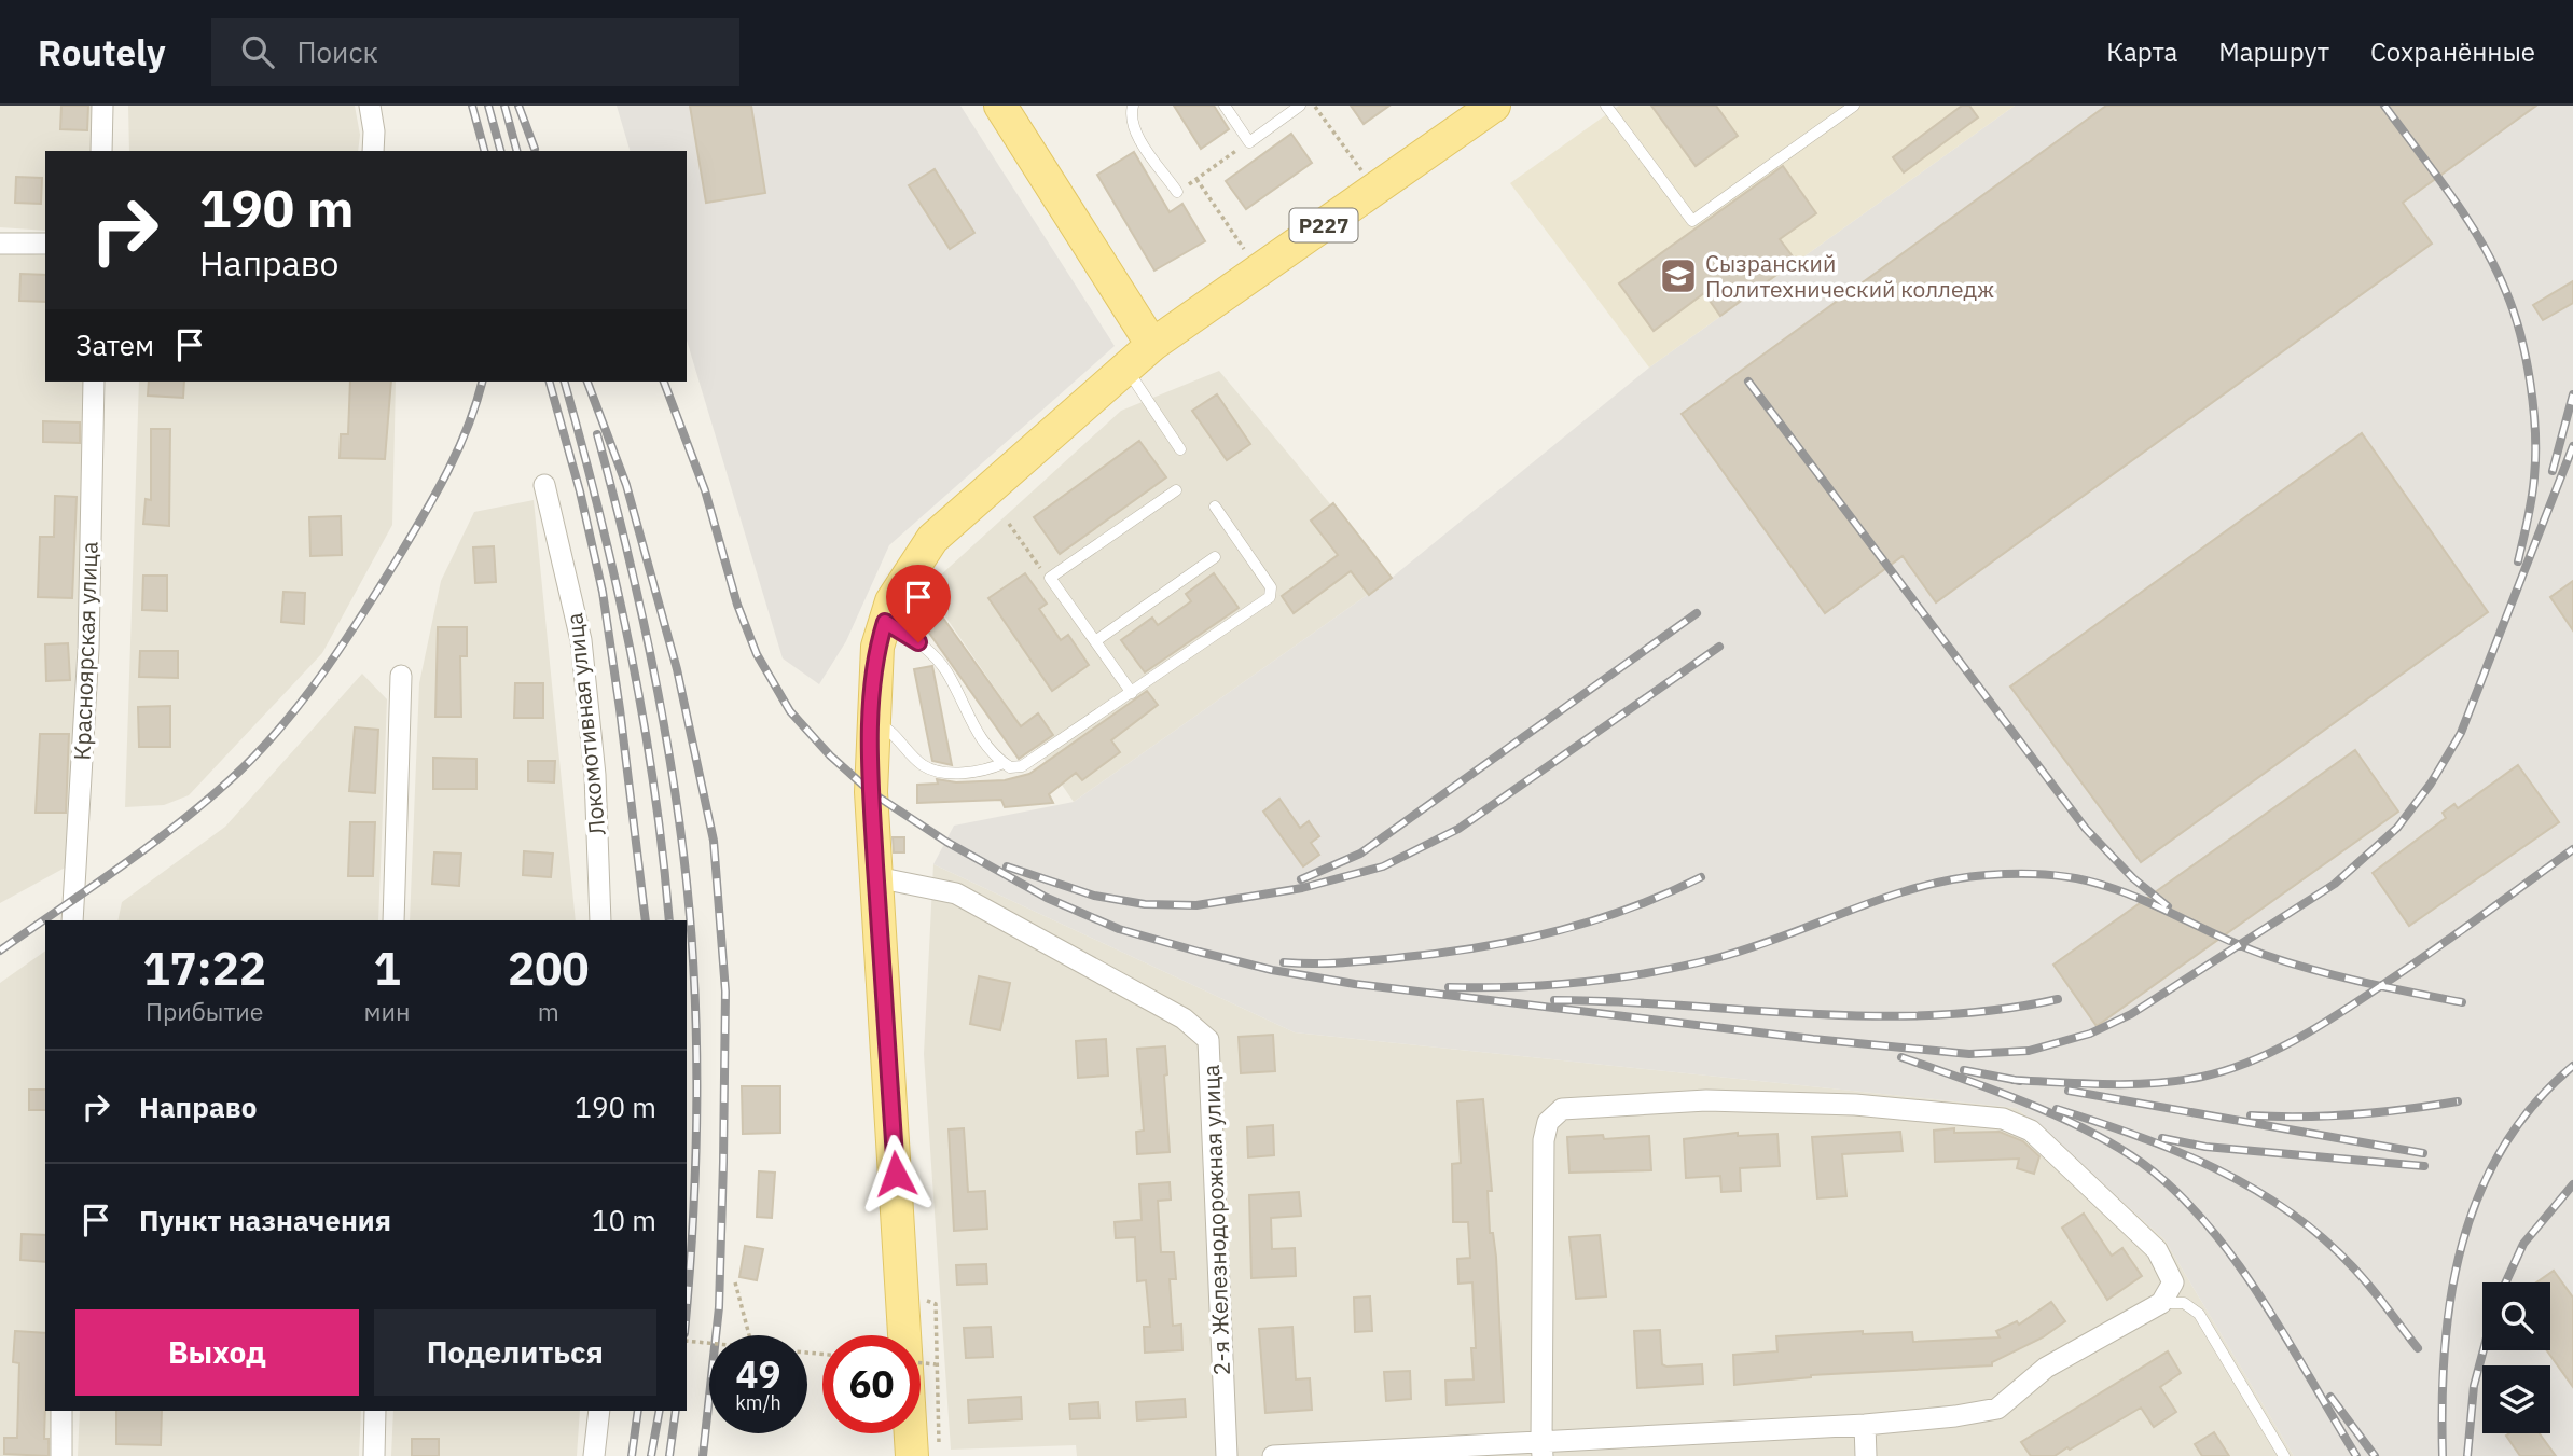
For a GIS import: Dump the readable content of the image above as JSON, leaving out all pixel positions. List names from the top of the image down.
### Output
{
  "streets": {
    "main road": ["Р227"],
    "street": ["Красноярская улица", "Локомотивная улица", "2-я Железнодорожная улица"]
  },
  "crossings": [
    ["Р227", "2-я Железнодорожная улица"]
  ],
  "places": {
    "school or university": ["Сызранский Политехнический колледж"]
  },
  "page": {
    "header": "Routely",
    "search": "Поиск",
    "nav": ["Карта", "Маршрут", "Сохранённые"],
    "turn": ["190 m", "Направо"],
    "then": "Затем",
    "eta": [
      "17:22",
      "Прибытие",
      "1",
      "мин",
      "200",
      "m"
    ],
    "list": [
      {
        "name": "Направо",
        "value": "190 m"
      },
      {
        "name": "Пункт назначения",
        "value": "10 m"
      }
    ],
    "buttons": ["Выход", "Поделиться"],
    "speed": "49 km/h",
    "limit": "60"
  }
}
